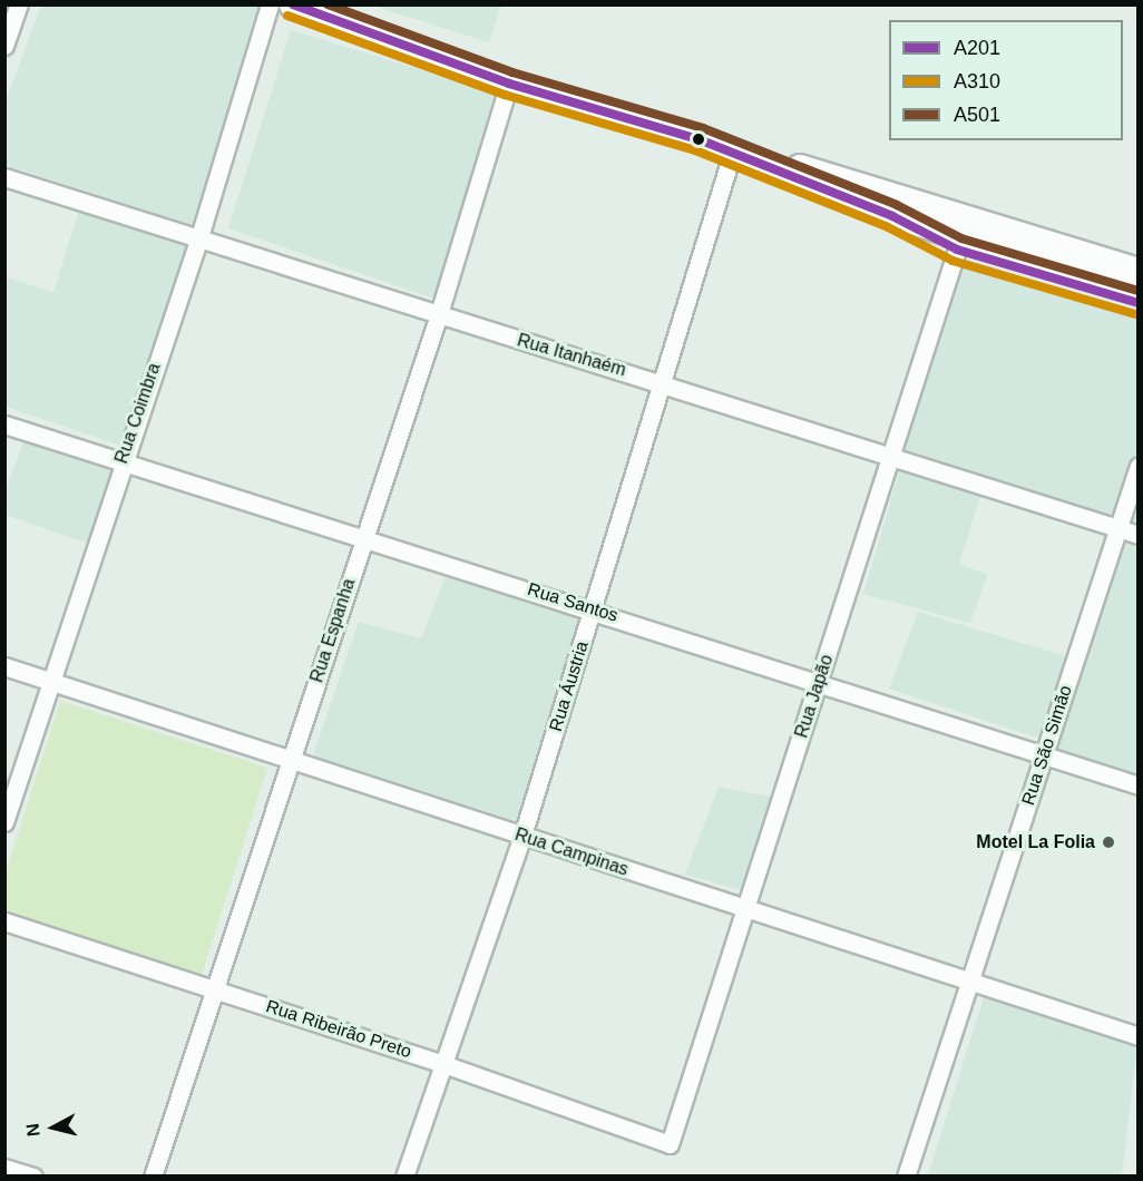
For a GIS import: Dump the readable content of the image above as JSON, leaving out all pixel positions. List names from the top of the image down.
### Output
{
  "streets": {
    "street": [
      "Rua Itanhaém",
      "Rua Coimbra",
      "Rua Santos",
      "Rua Espanha",
      "Rua Áustria",
      "Rua Japão",
      "Rua São Simão",
      "Rua Campinas",
      "Rua Ribeirão Preto"
    ]
  },
  "crossings": [
    ["Rua Itanhaém", "Rua Coimbra"],
    ["Rua Itanhaém", "Rua Espanha"],
    ["Rua Itanhaém", "Rua Áustria"],
    ["Rua Itanhaém", "Rua Japão"],
    ["Rua Itanhaém", "Rua São Simão"],
    ["Rua Coimbra", "Rua Santos"],
    ["Rua Coimbra", "Rua Campinas"],
    ["Rua Santos", "Rua Espanha"],
    ["Rua Santos", "Rua Áustria"],
    ["Rua Santos", "Rua Japão"],
    ["Rua Santos", "Rua São Simão"],
    ["Rua Espanha", "Rua Campinas"],
    ["Rua Espanha", "Rua Ribeirão Preto"],
    ["Rua Áustria", "Rua Campinas"],
    ["Rua Áustria", "Rua Ribeirão Preto"],
    ["Rua Japão", "Rua Campinas"],
    ["Rua Japão", "Rua Ribeirão Preto"],
    ["Rua São Simão", "Rua Campinas"]
  ],
  "places": ["Motel La Folia"],
  "lines": ["transit line A201", "transit line A501", "transit line A310"],
  "legend": ["A201", "A310", "A501"],
  "north": "left"
}
